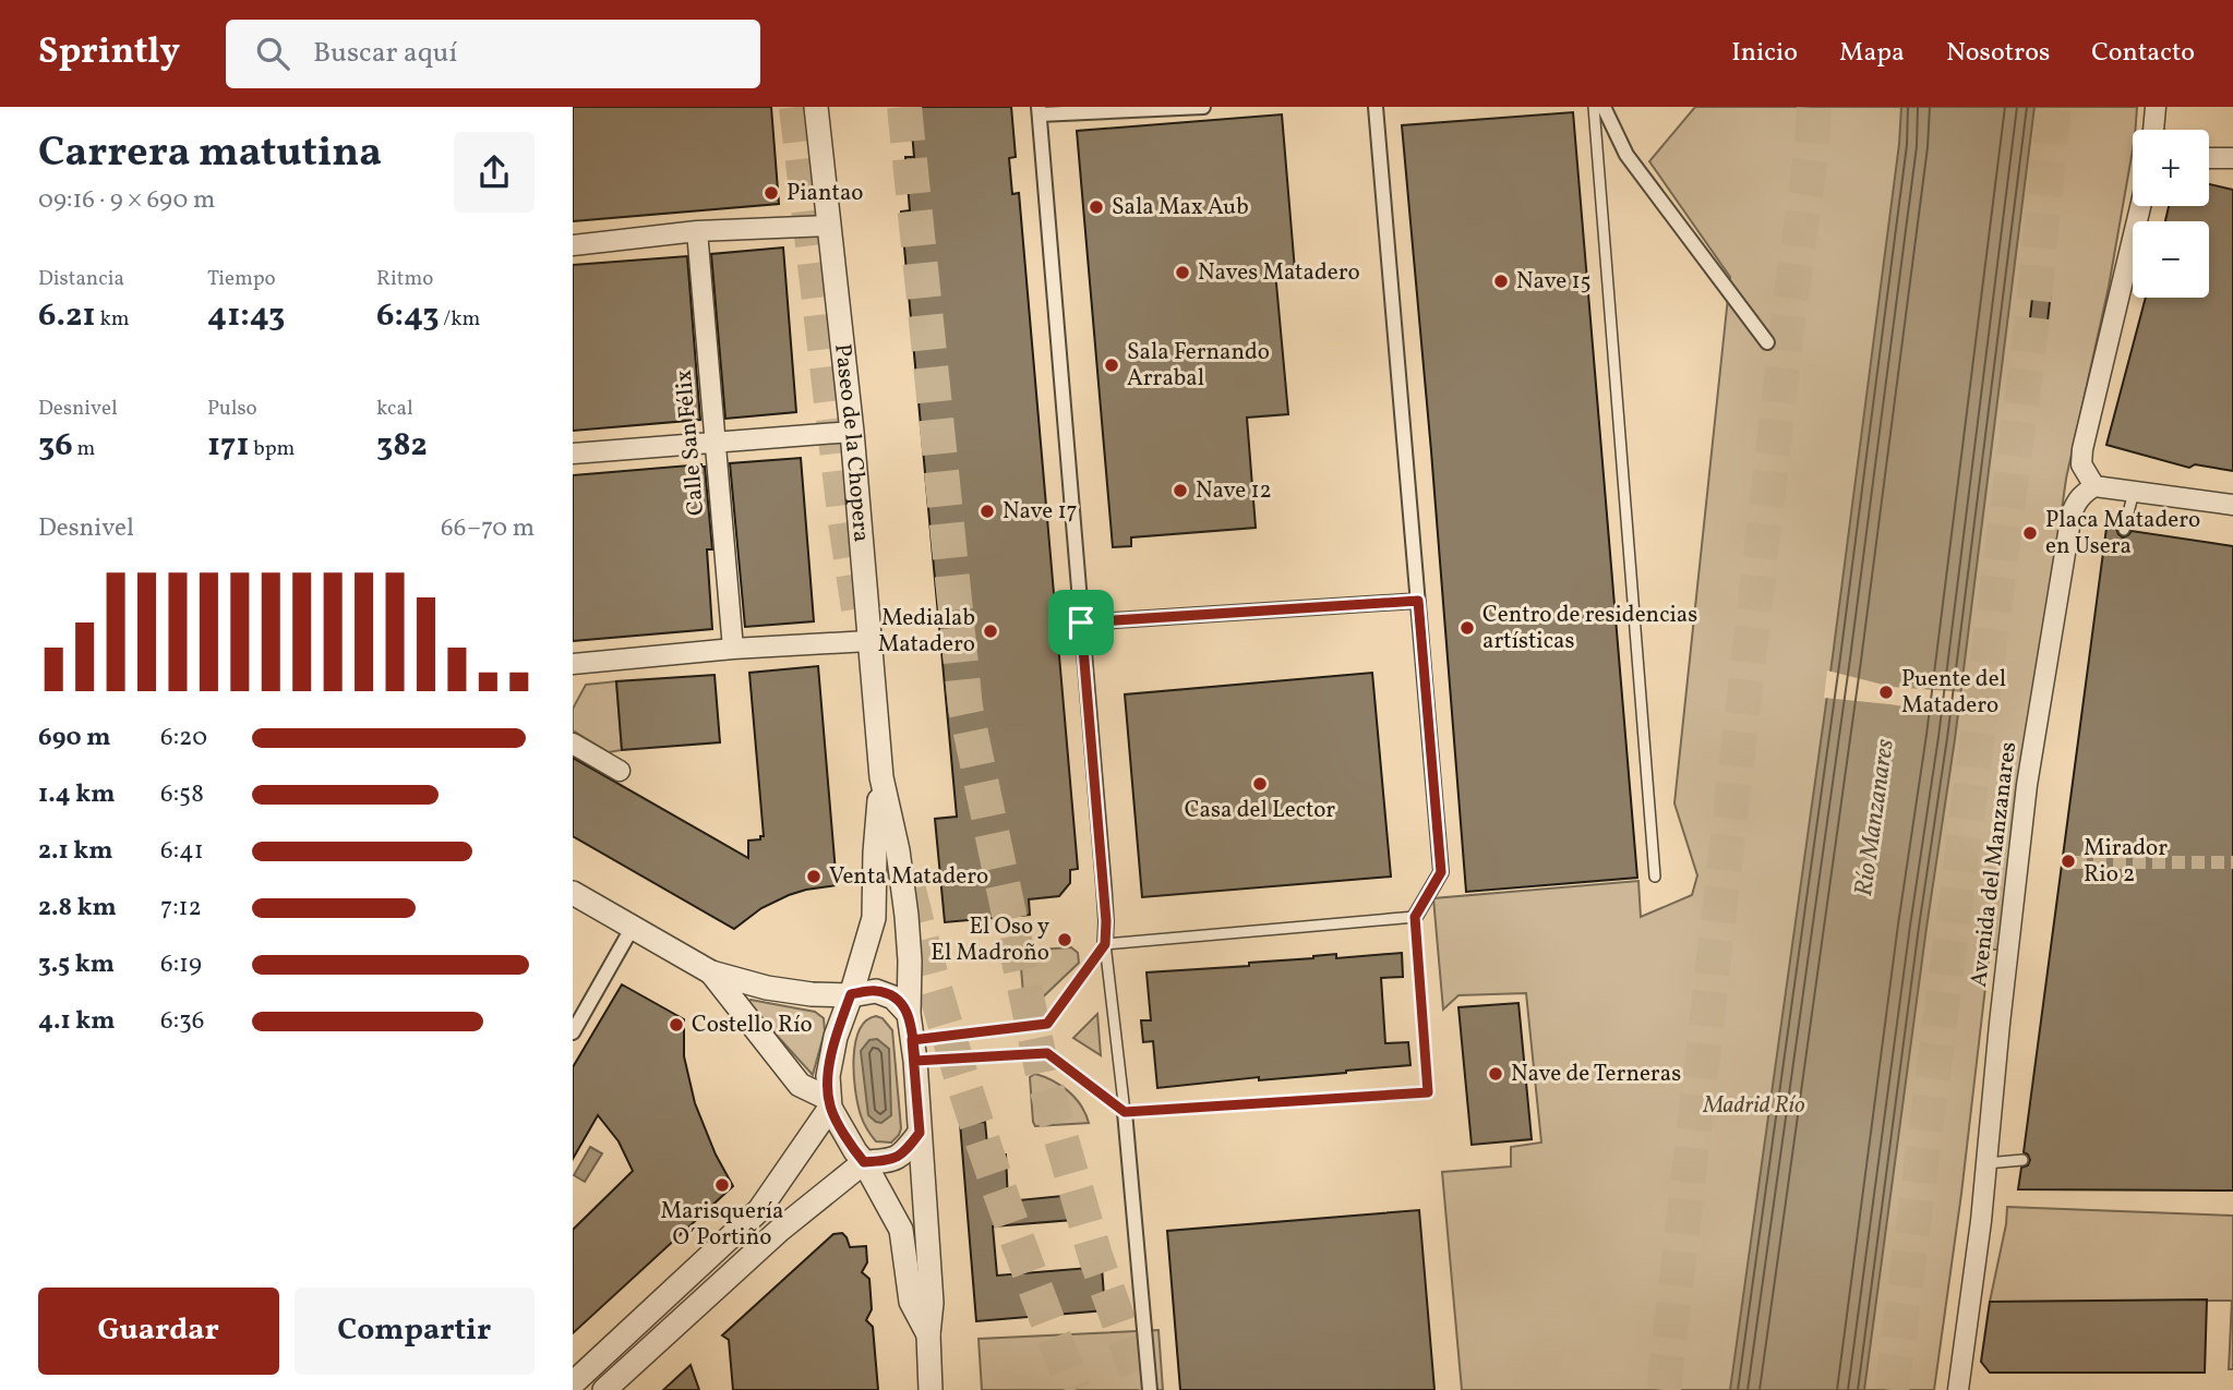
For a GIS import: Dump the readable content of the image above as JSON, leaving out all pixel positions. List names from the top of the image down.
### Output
{
  "streets": {
    "street": ["Paseo de la Chopera", "Calle San Félix", "Avenida del Manzanares"]
  },
  "water": ["Río Manzanares"],
  "parks": ["Madrid Río"],
  "places": [
    "Piantao",
    "Sala Max Aub",
    "Naves Matadero",
    "Nave 15",
    "Sala Fernando Arrabal",
    "Nave 12",
    "Nave 17",
    "Placa Matadero en Usera",
    "Centro de residencias artísticas",
    "Medialab Matadero",
    "Puente del Matadero",
    "Casa del Lector",
    "Mirador Rio 2",
    "Venta Matadero",
    "El Oso y El Madroño",
    "Costello Río",
    "Nave de Terneras",
    "Marisquería O´Portiño"
  ],
  "page": {
    "header": "Sprintly",
    "search": "Buscar aquí",
    "nav": [
      "Inicio",
      "Mapa",
      "Nosotros",
      "Contacto"
    ],
    "heading": ["Carrera matutina", "09:16 · 9 × 690 m"],
    "map_buttons": ["+", "−"],
    "stats": [
      ["Distancia", "6.21 km"],
      ["Tiempo", "41:43"],
      ["Ritmo", "6:43 /km"],
      ["Desnivel", "36 m"],
      ["Pulso", "171 bpm"],
      ["kcal", "382"]
    ],
    "chart": ["Desnivel", "66–70 m"],
    "list": [
      {
        "name": "690 m",
        "note": "6:20"
      },
      {
        "name": "1.4 km",
        "note": "6:58"
      },
      {
        "name": "2.1 km",
        "note": "6:41"
      },
      {
        "name": "2.8 km",
        "note": "7:12"
      },
      {
        "name": "3.5 km",
        "note": "6:19"
      },
      {
        "name": "4.1 km",
        "note": "6:36"
      }
    ],
    "buttons": ["Guardar", "Compartir"]
  }
}
